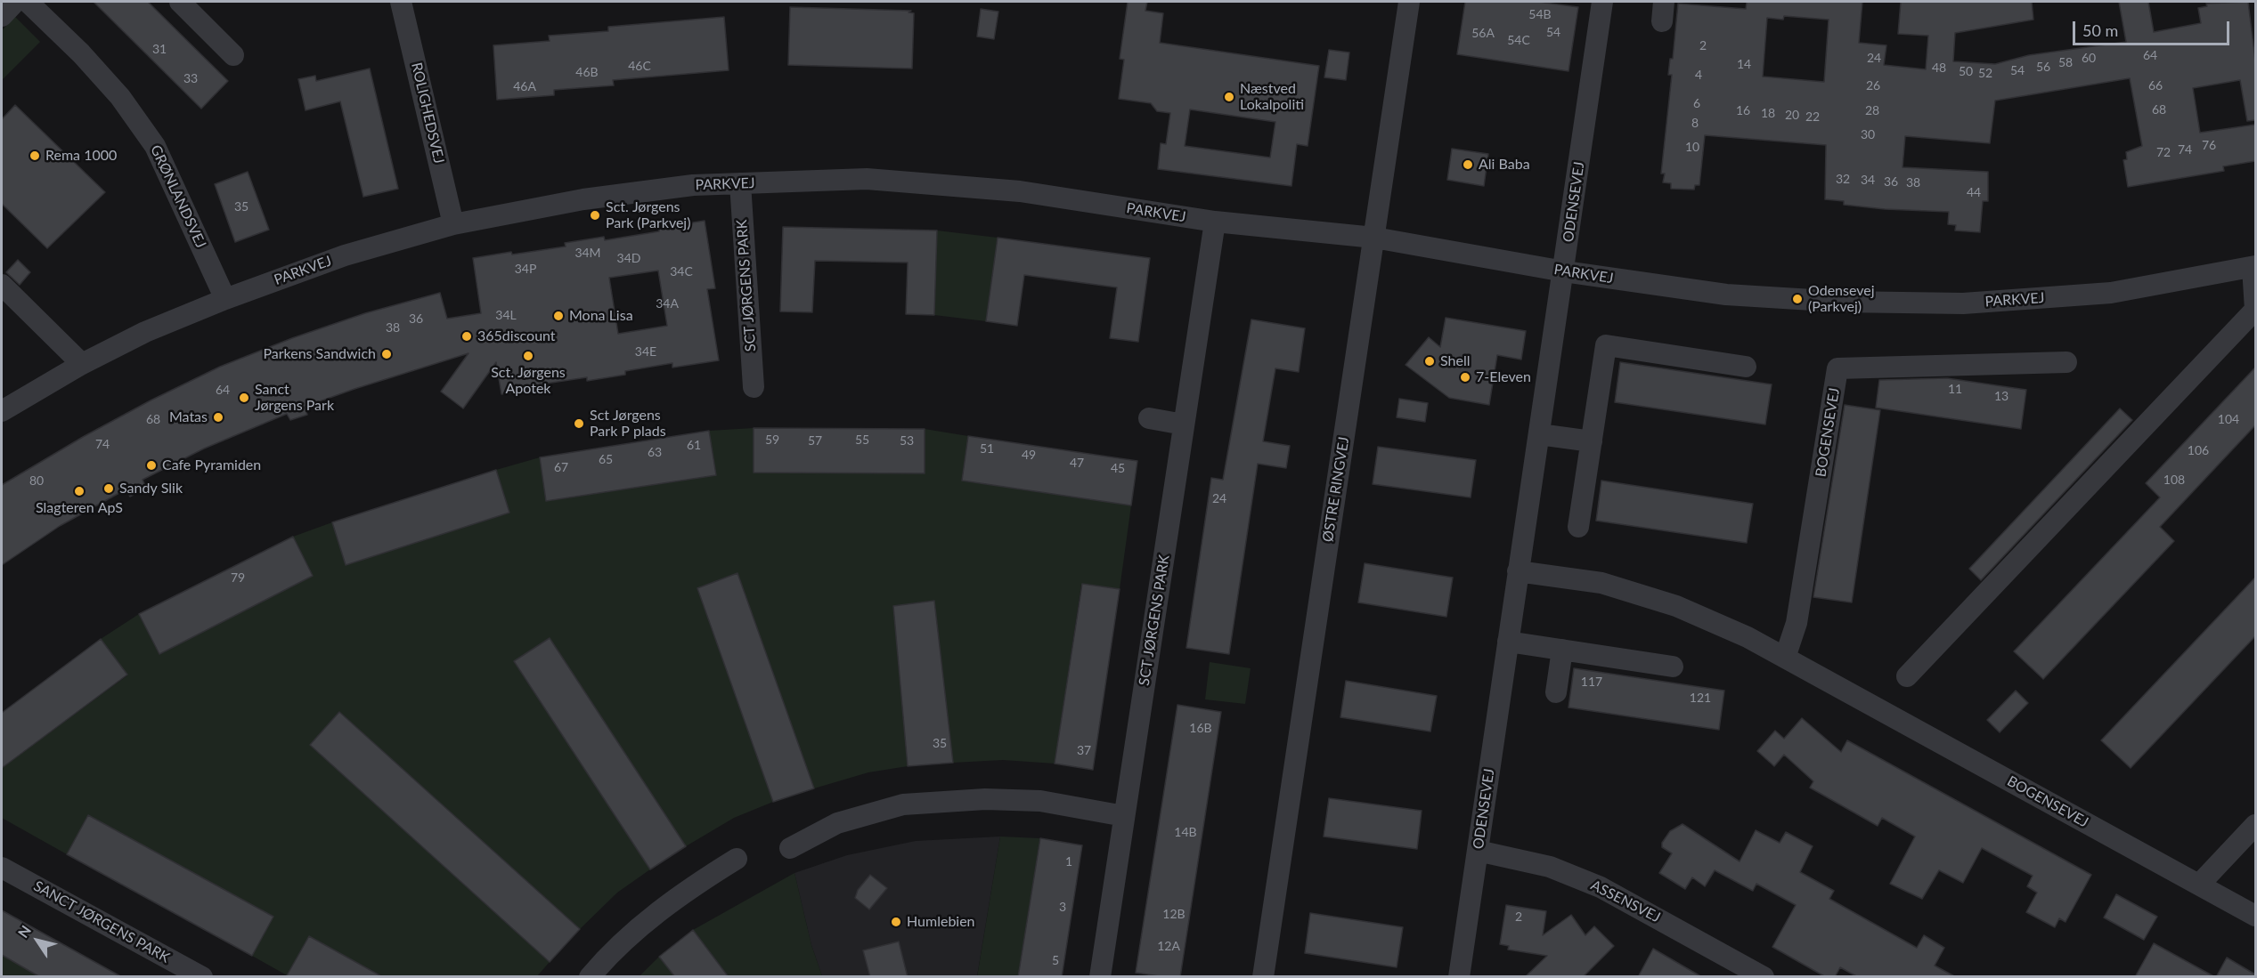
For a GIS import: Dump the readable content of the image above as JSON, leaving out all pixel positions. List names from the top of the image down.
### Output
{
  "streets": {
    "street": [
      "ROLIGHEDSVEJ",
      "PARKVEJ",
      "GRØNLANDSVEJ",
      "ODENSEVEJ",
      "SCT JØRGENS PARK",
      "BOGENSEVEJ",
      "ØSTRE RINGVEJ",
      "ASSENSVEJ",
      "SANCT JØRGENS PARK"
    ]
  },
  "crossings": [
    ["ROLIGHEDSVEJ", "PARKVEJ"],
    ["PARKVEJ", "GRØNLANDSVEJ"],
    ["PARKVEJ", "ODENSEVEJ"],
    ["PARKVEJ", "SCT JØRGENS PARK"],
    ["PARKVEJ", "ØSTRE RINGVEJ"],
    ["ODENSEVEJ", "BOGENSEVEJ"],
    ["ODENSEVEJ", "ASSENSVEJ"]
  ],
  "places": [
    "Næstved Lokalpoliti",
    "Rema 1000",
    "Ali Baba",
    "Sct. Jørgens Park (Parkvej)",
    "Odensevej (Parkvej)",
    "Mona Lisa",
    "365discount",
    "Parkens Sandwich",
    "Sct. Jørgens Apotek",
    "Shell",
    "7-Eleven",
    "Sanct Jørgens Park",
    "Matas",
    "Sct Jørgens Park P plads",
    "Cafe Pyramiden",
    "Sandy Slik",
    "Slagteren ApS",
    "Humlebien"
  ],
  "house_numbers": [
    "54B",
    "54",
    "56A",
    "54C",
    "2",
    "31",
    "64",
    "24",
    "60",
    "58",
    "14",
    "46C",
    "56",
    "48",
    "54",
    "50",
    "46B",
    "52",
    "4",
    "33",
    "26",
    "66",
    "46A",
    "6",
    "68",
    "16",
    "28",
    "18",
    "20",
    "22",
    "8",
    "30",
    "76",
    "10",
    "74",
    "72",
    "32",
    "34",
    "36",
    "38",
    "44",
    "35",
    "34M",
    "34D",
    "34P",
    "34C",
    "34A",
    "34L",
    "36",
    "38",
    "34E",
    "11",
    "64",
    "13",
    "68",
    "104",
    "59",
    "55",
    "57",
    "53",
    "74",
    "61",
    "51",
    "106",
    "63",
    "49",
    "65",
    "47",
    "67",
    "45",
    "108",
    "80",
    "24",
    "79",
    "117",
    "121",
    "16B",
    "35",
    "37",
    "14B",
    "1",
    "3",
    "12B",
    "2",
    "12A",
    "5"
  ],
  "scale_bar": "50 m",
  "north": "top left"
}
